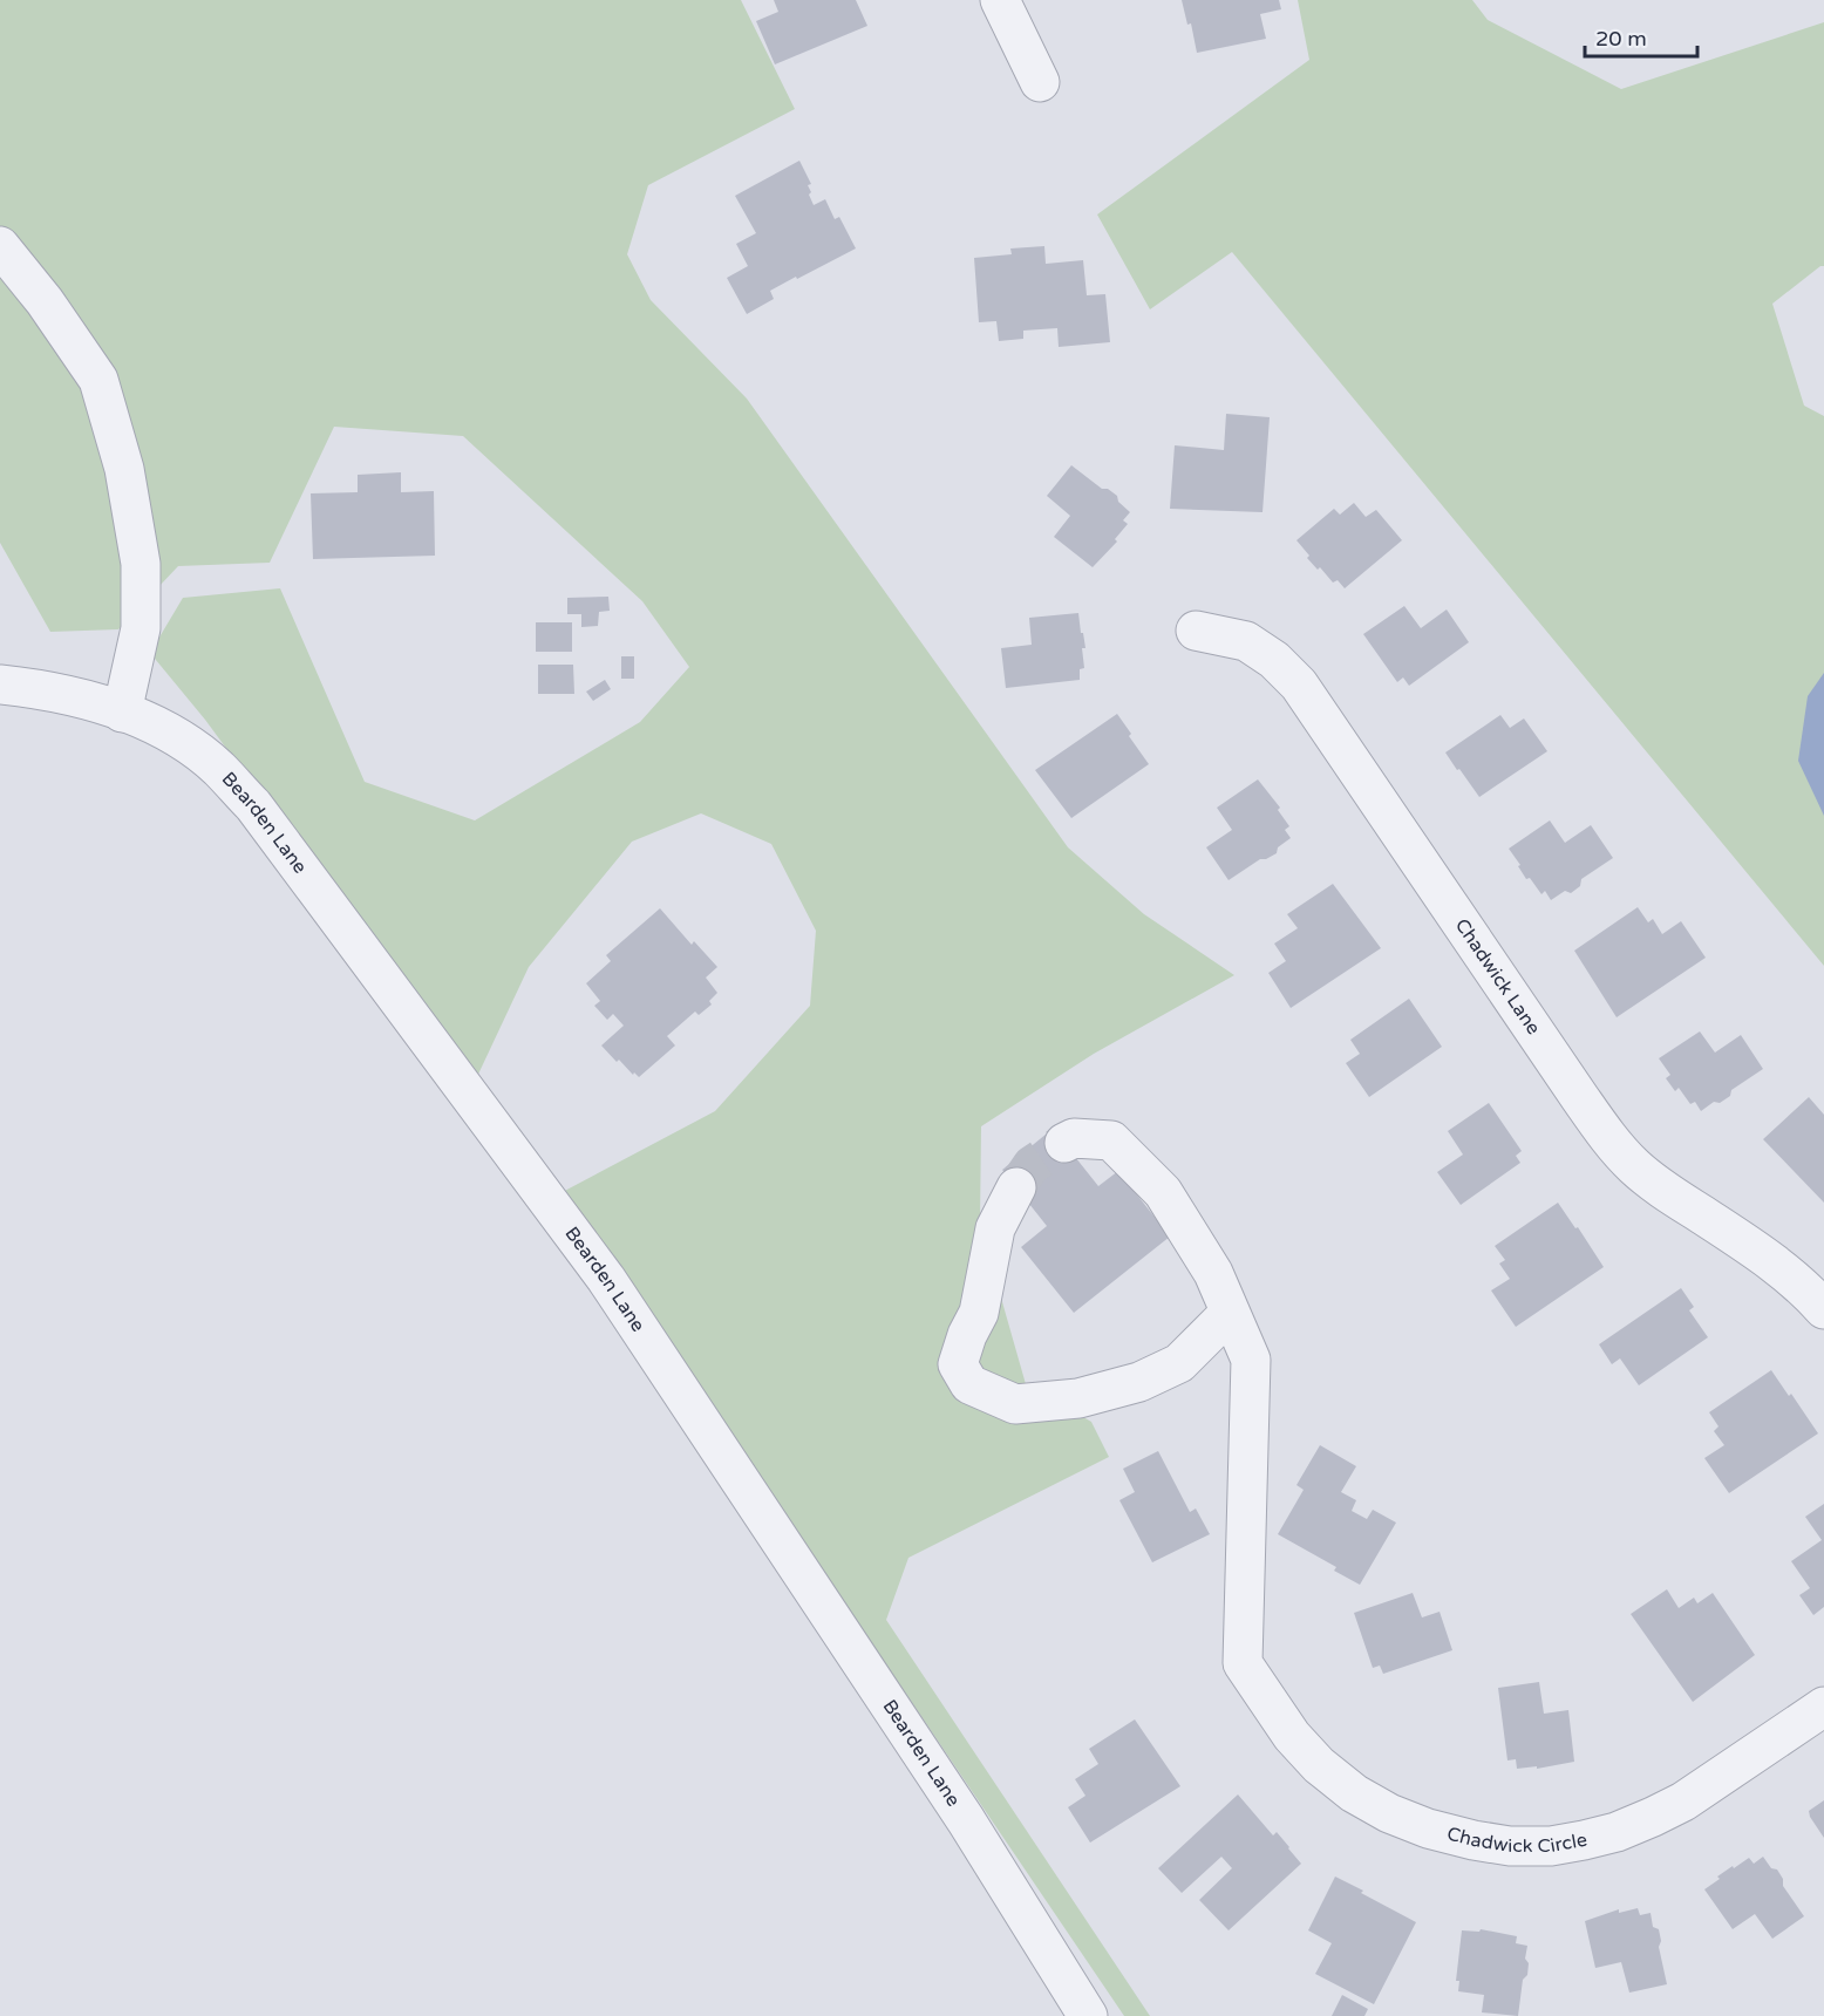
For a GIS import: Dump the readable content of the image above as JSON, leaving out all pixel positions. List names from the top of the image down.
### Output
{
  "streets": {
    "street": ["Bearden Lane", "Chadwick Lane", "Chadwick Circle"]
  },
  "scale_bar": "20 m"
}
